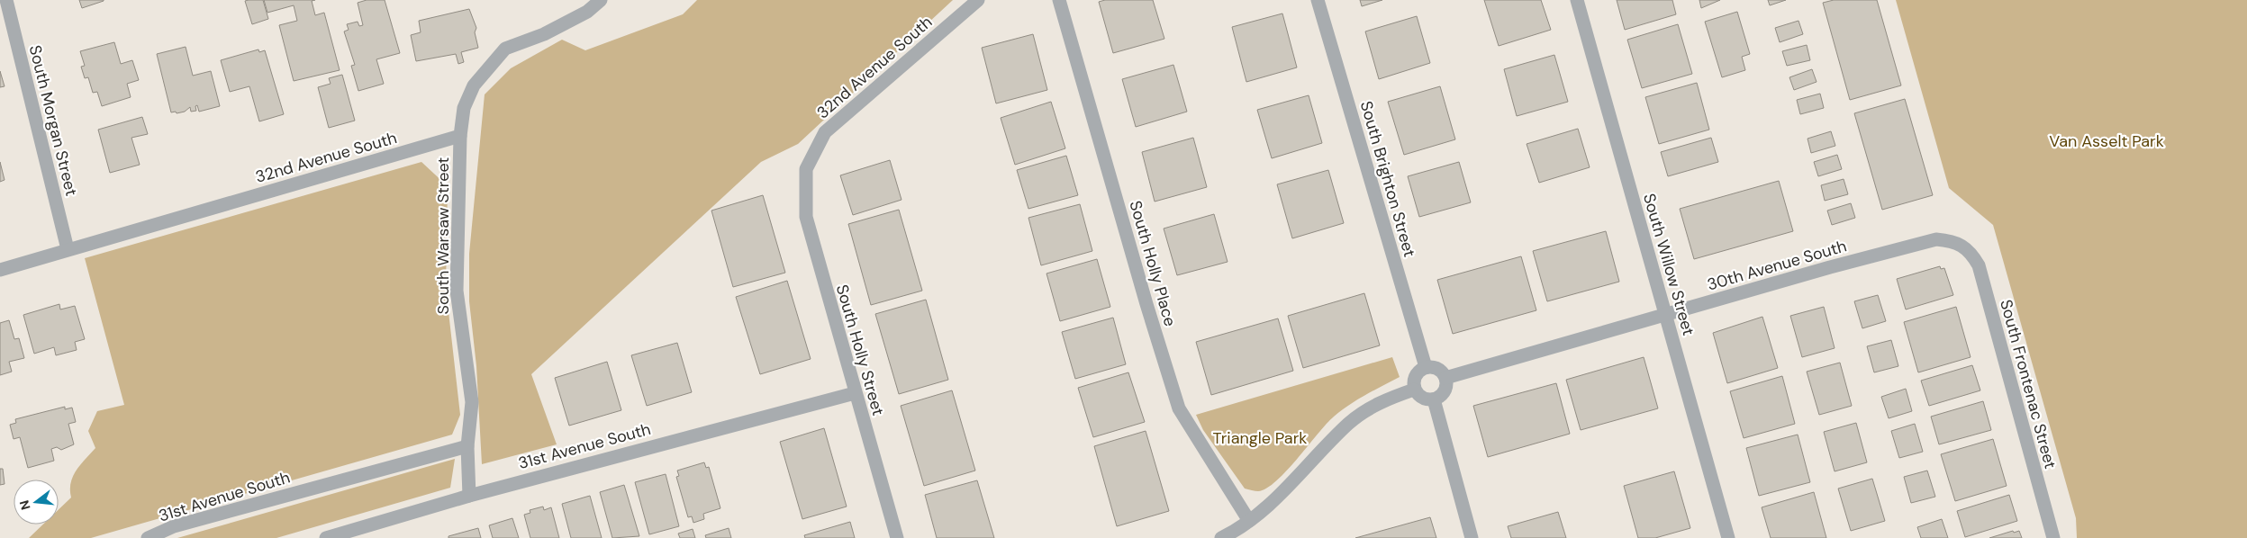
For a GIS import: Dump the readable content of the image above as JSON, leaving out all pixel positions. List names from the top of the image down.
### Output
{
  "streets": {
    "street": [
      "32nd Avenue South",
      "South Morgan Street",
      "South Brighton Street",
      "South Warsaw Street",
      "South Holly Place",
      "South Willow Street",
      "30th Avenue South",
      "South Holly Street",
      "South Frontenac Street",
      "31st Avenue South"
    ]
  },
  "crossings": [
    ["32nd Avenue South", "South Morgan Street"],
    ["32nd Avenue South", "South Warsaw Street"],
    ["32nd Avenue South", "South Holly Street"],
    ["South Brighton Street", "30th Avenue South"],
    ["South Warsaw Street", "31st Avenue South"],
    ["South Willow Street", "30th Avenue South"],
    ["30th Avenue South", "South Frontenac Street"],
    ["South Holly Street", "31st Avenue South"]
  ],
  "parks": ["Van Asselt Park", "Triangle Park"],
  "north": "left"
}
